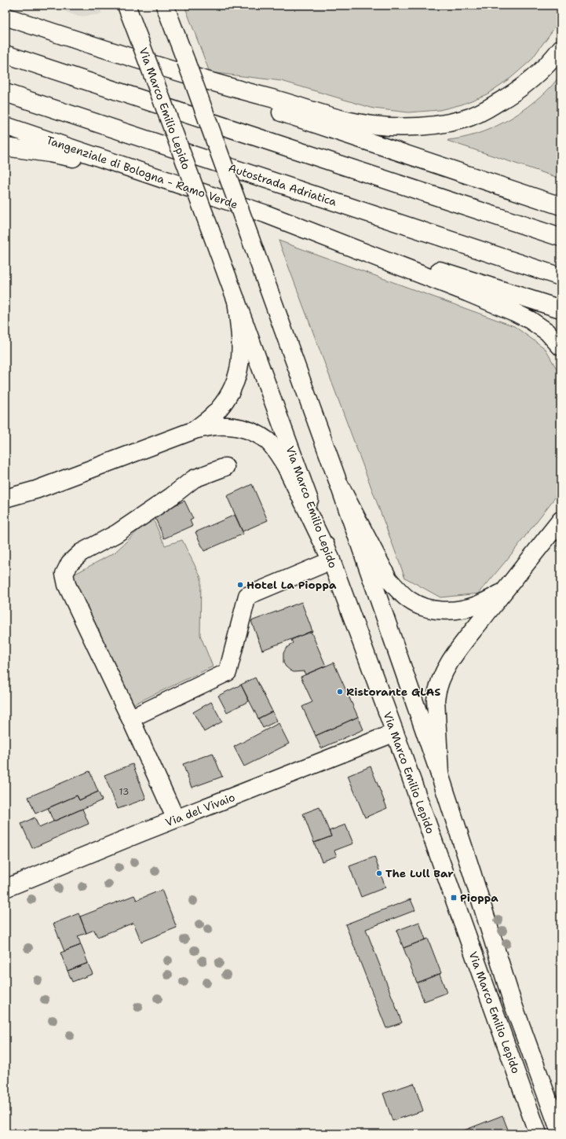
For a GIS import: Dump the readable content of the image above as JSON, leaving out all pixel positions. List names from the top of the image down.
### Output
{
  "streets": {
    "main road": [
      "Via Marco Emilio Lepido",
      "Tangenziale di Bologna - Ramo Verde",
      "Autostrada Adriatica",
      "Via del Vivaio"
    ]
  },
  "crossings": [
    ["Via Marco Emilio Lepido", "Via del Vivaio"]
  ],
  "places": {
    "other": ["Hotel La Pioppa", "Ristorante GLAS", "The Lull Bar"],
    "transit": ["Pioppa"]
  },
  "house_numbers": ["13"]
}
